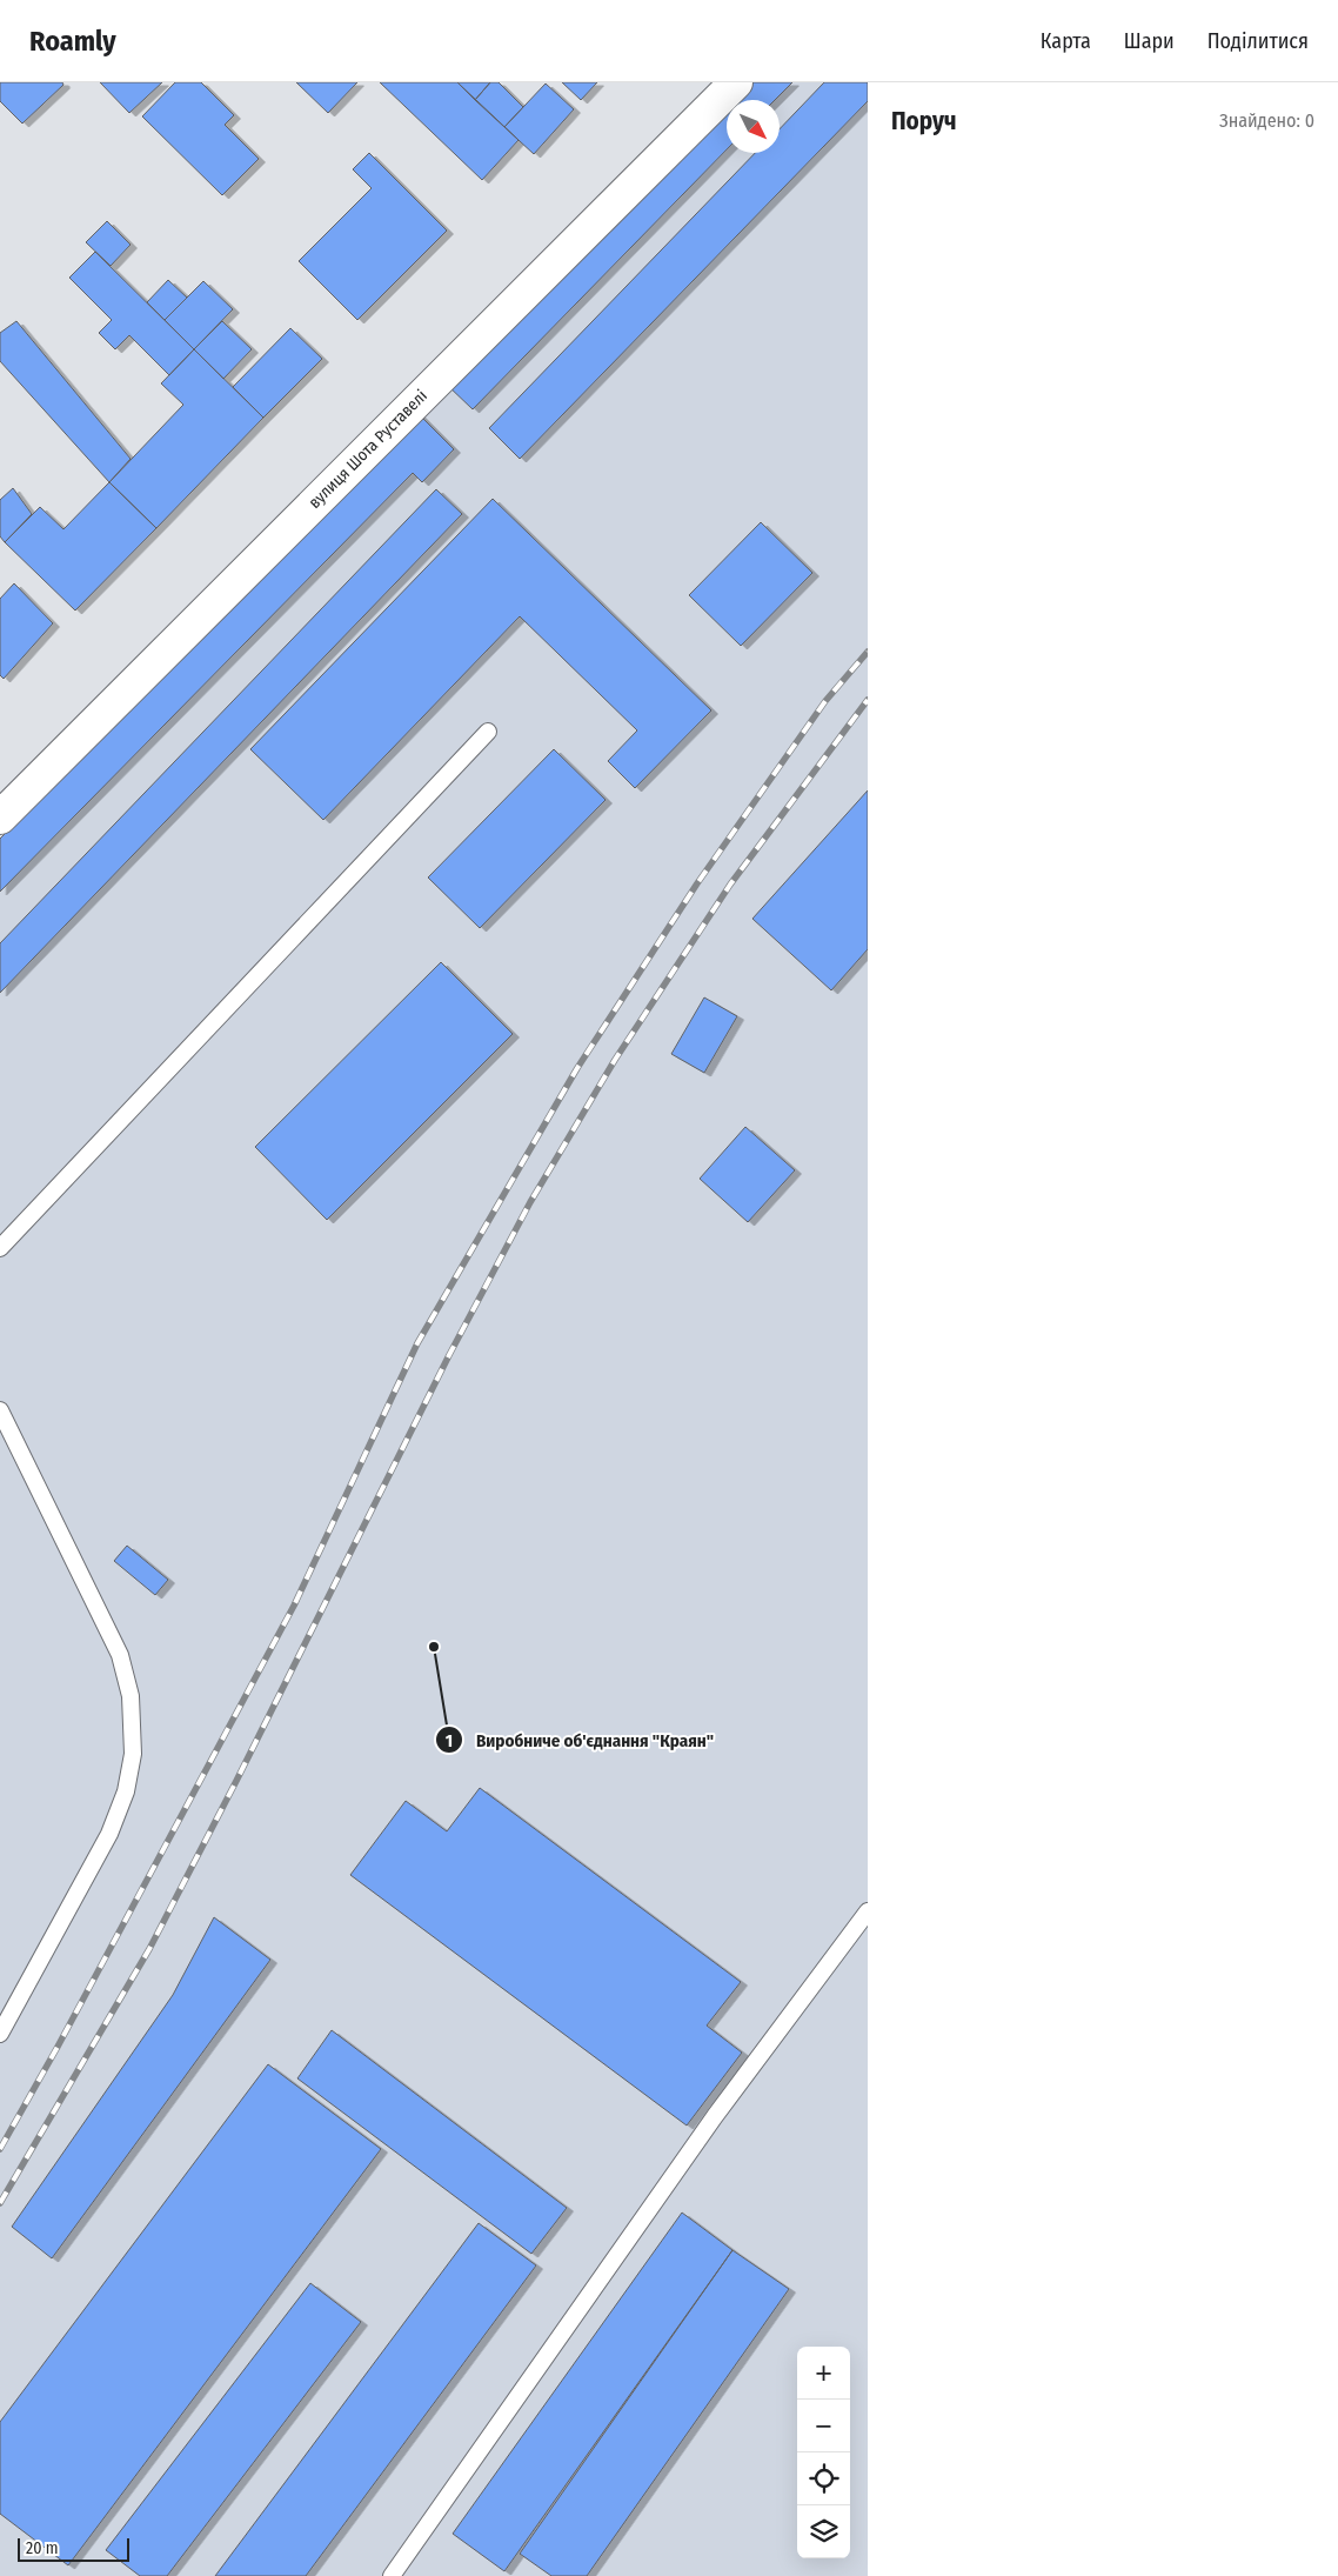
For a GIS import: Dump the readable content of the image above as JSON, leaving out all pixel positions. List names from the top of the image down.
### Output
{
  "streets": {
    "street": ["вулиця Шота Руставелі"]
  },
  "places": ["Виробниче об'єднання \"Краян\""],
  "scale_bar": "20 m",
  "north": "bottom right",
  "page": {
    "header": "Roamly",
    "nav": ["Карта", "Шари", "Поділитися"],
    "heading": ["Поруч", "Знайдено: 0"],
    "map_buttons": ["+", "−"],
    "scale": "20 m"
  }
}
